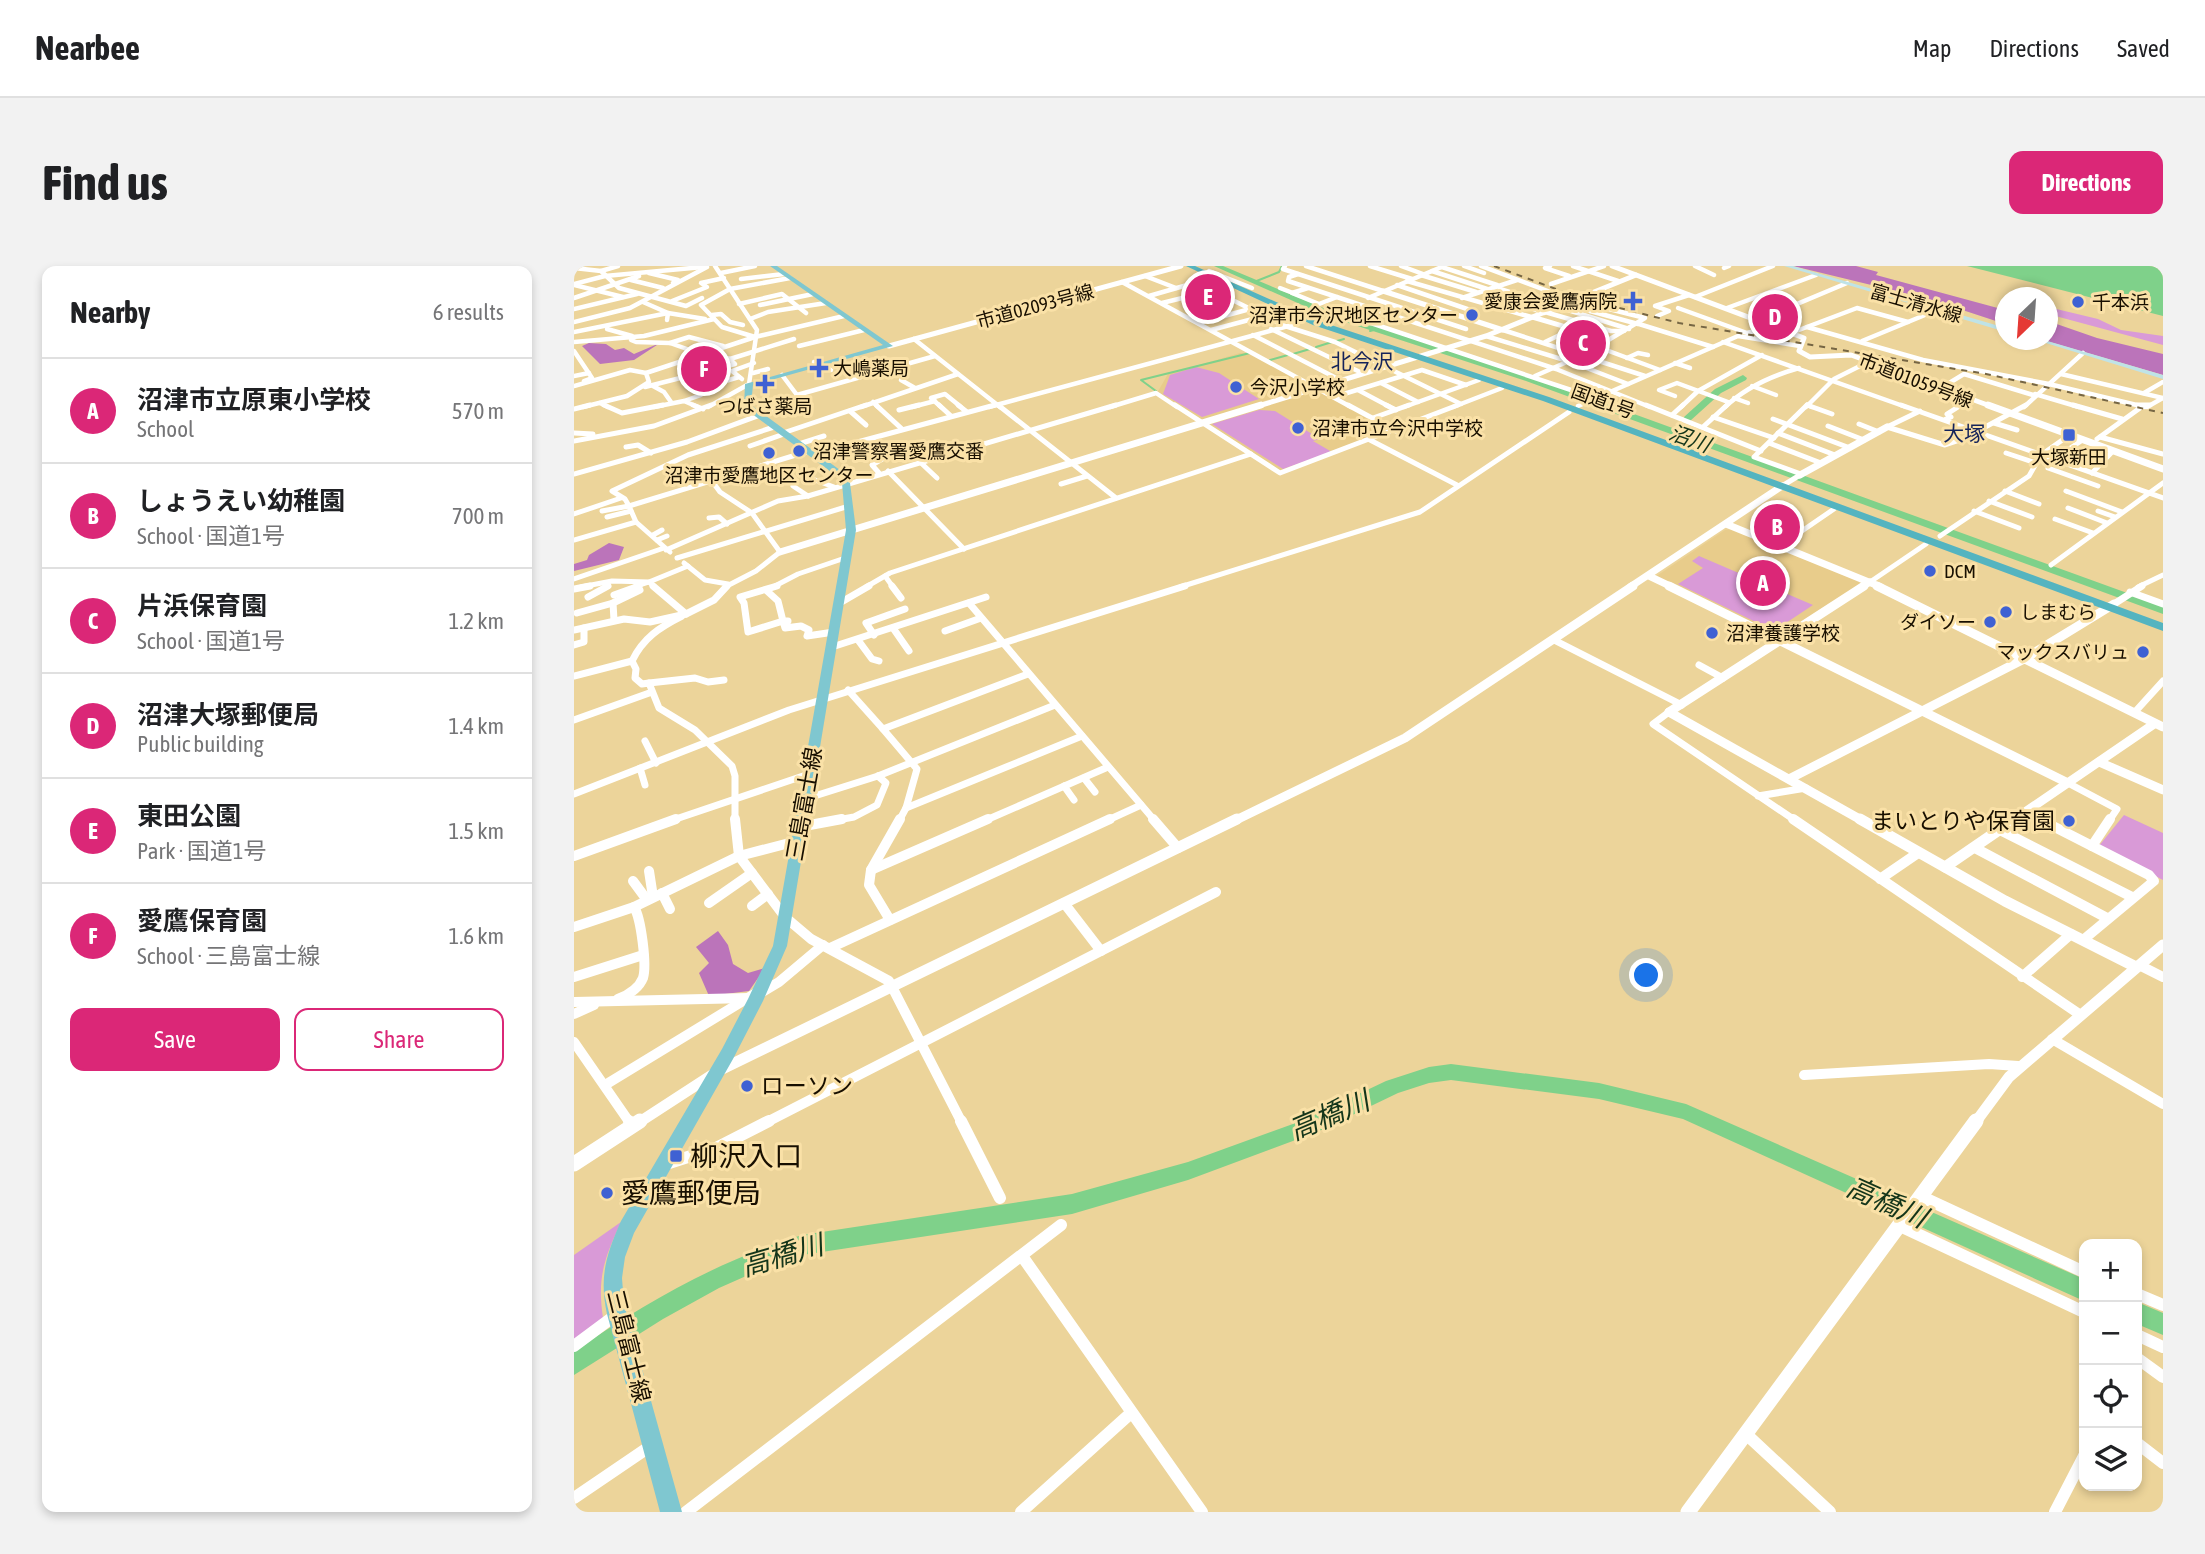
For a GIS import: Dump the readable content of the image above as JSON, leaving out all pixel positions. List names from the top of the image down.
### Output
{
  "streets": {
    "highway": ["国道1号"],
    "main road": ["富士清水線", "三島富士線"],
    "street": ["市道02093号線", "市道01059号線"]
  },
  "districts": ["北今沢", "大塚"],
  "water": ["沼川", "高橋川"],
  "places": {
    "health": ["愛康会愛鷹病院", "大嶋薬局", "つばさ薬局"],
    "other": [
      "千本浜",
      "沼津市今沢地区センター",
      "今沢小学校",
      "沼津市立今沢中学校",
      "沼津警察署愛鷹交番",
      "沼津市愛鷹地区センター",
      "DCM",
      "しまむら",
      "ダイソー",
      "沼津養護学校",
      "マックスバリュ",
      "まいとりや保育園",
      "ローソン",
      "愛鷹郵便局"
    ],
    "transit": ["大塚新田", "柳沢入口"]
  },
  "north": "bottom left",
  "page": {
    "header": "Nearbee",
    "nav": ["Map", "Directions", "Saved"],
    "buttons": [
      "Directions",
      ["Save", "Share"]
    ],
    "title": "Find us",
    "heading": ["Nearby", "6 results"],
    "pins": [
      "E",
      "D",
      "C",
      "F",
      "B",
      "A"
    ],
    "list": [
      {
        "mark": "A",
        "name": "沼津市立原東小学校",
        "note": "School",
        "value": "570 m"
      },
      {
        "mark": "B",
        "name": "しょうえい幼稚園",
        "note": "School · 国道1号",
        "value": "700 m"
      },
      {
        "mark": "C",
        "name": "片浜保育園",
        "note": "School · 国道1号",
        "value": "1.2 km"
      },
      {
        "mark": "D",
        "name": "沼津大塚郵便局",
        "note": "Public building",
        "value": "1.4 km"
      },
      {
        "mark": "E",
        "name": "東田公園",
        "note": "Park · 国道1号",
        "value": "1.5 km"
      },
      {
        "mark": "F",
        "name": "愛鷹保育園",
        "note": "School · 三島富士線",
        "value": "1.6 km"
      }
    ],
    "map_buttons": ["+", "−"]
  }
}
